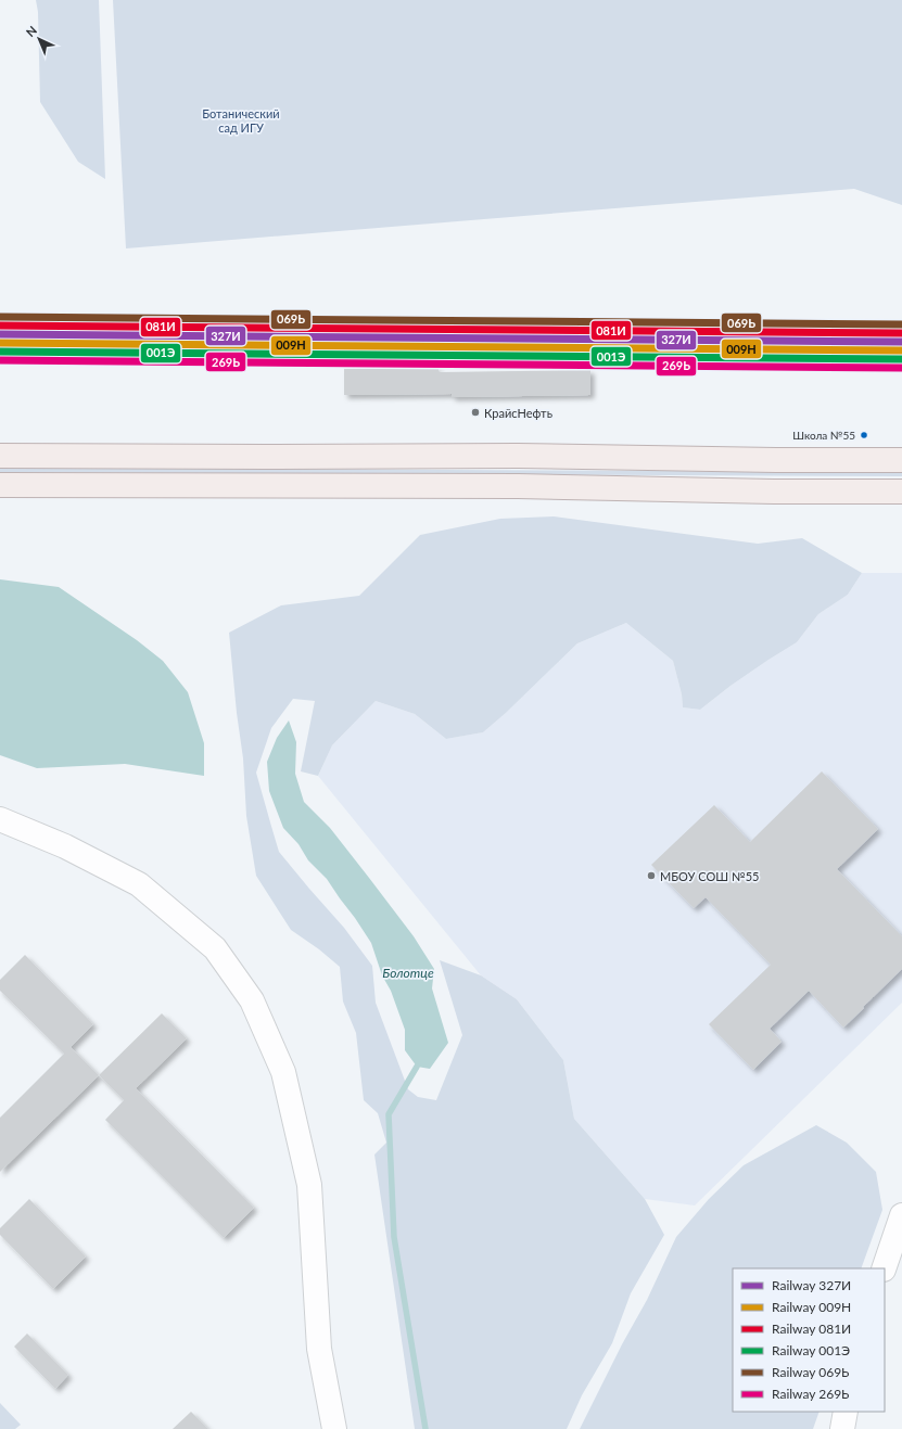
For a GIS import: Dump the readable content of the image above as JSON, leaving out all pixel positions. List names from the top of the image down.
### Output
{
  "water": ["Болотце"],
  "parks": ["Ботанический сад ИГУ"],
  "places": ["КрайсНефть", "Школа №55", "МБОУ СОШ №55"],
  "lines": [
    "rail line 069Ь",
    "rail line 081И",
    "rail line 327И",
    "rail line 009Н",
    "rail line 001Э",
    "rail line 269Ь"
  ],
  "legend": [
    "Railway 327И",
    "Railway 009Н",
    "Railway 081И",
    "Railway 001Э",
    "Railway 069Ь",
    "Railway 269Ь"
  ],
  "north": "top left"
}
